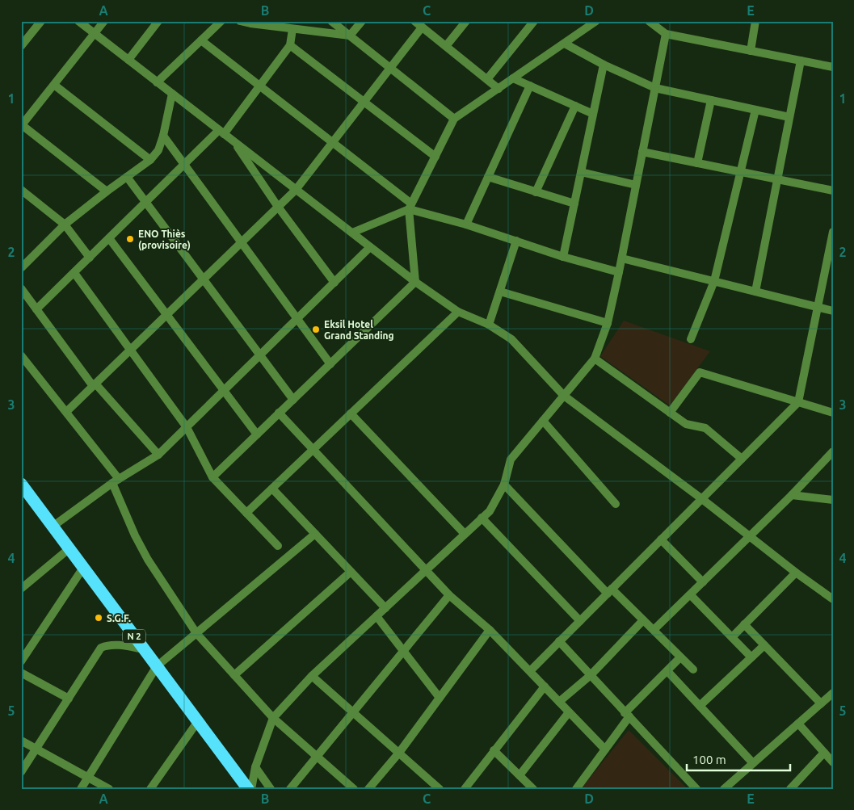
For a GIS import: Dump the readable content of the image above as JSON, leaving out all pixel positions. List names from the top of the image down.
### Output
{
  "streets": {
    "highway": ["N 2"]
  },
  "places": ["ENO Thiès (provisoire)", "Eksil Hotel Grand Standing", "S.G.F."],
  "scale_bar": "100 m",
  "grid": {
    "columns": [
      "A",
      "B",
      "C",
      "D",
      "E"
    ],
    "rows": [
      "1",
      "2",
      "3",
      "4",
      "5"
    ]
  }
}
